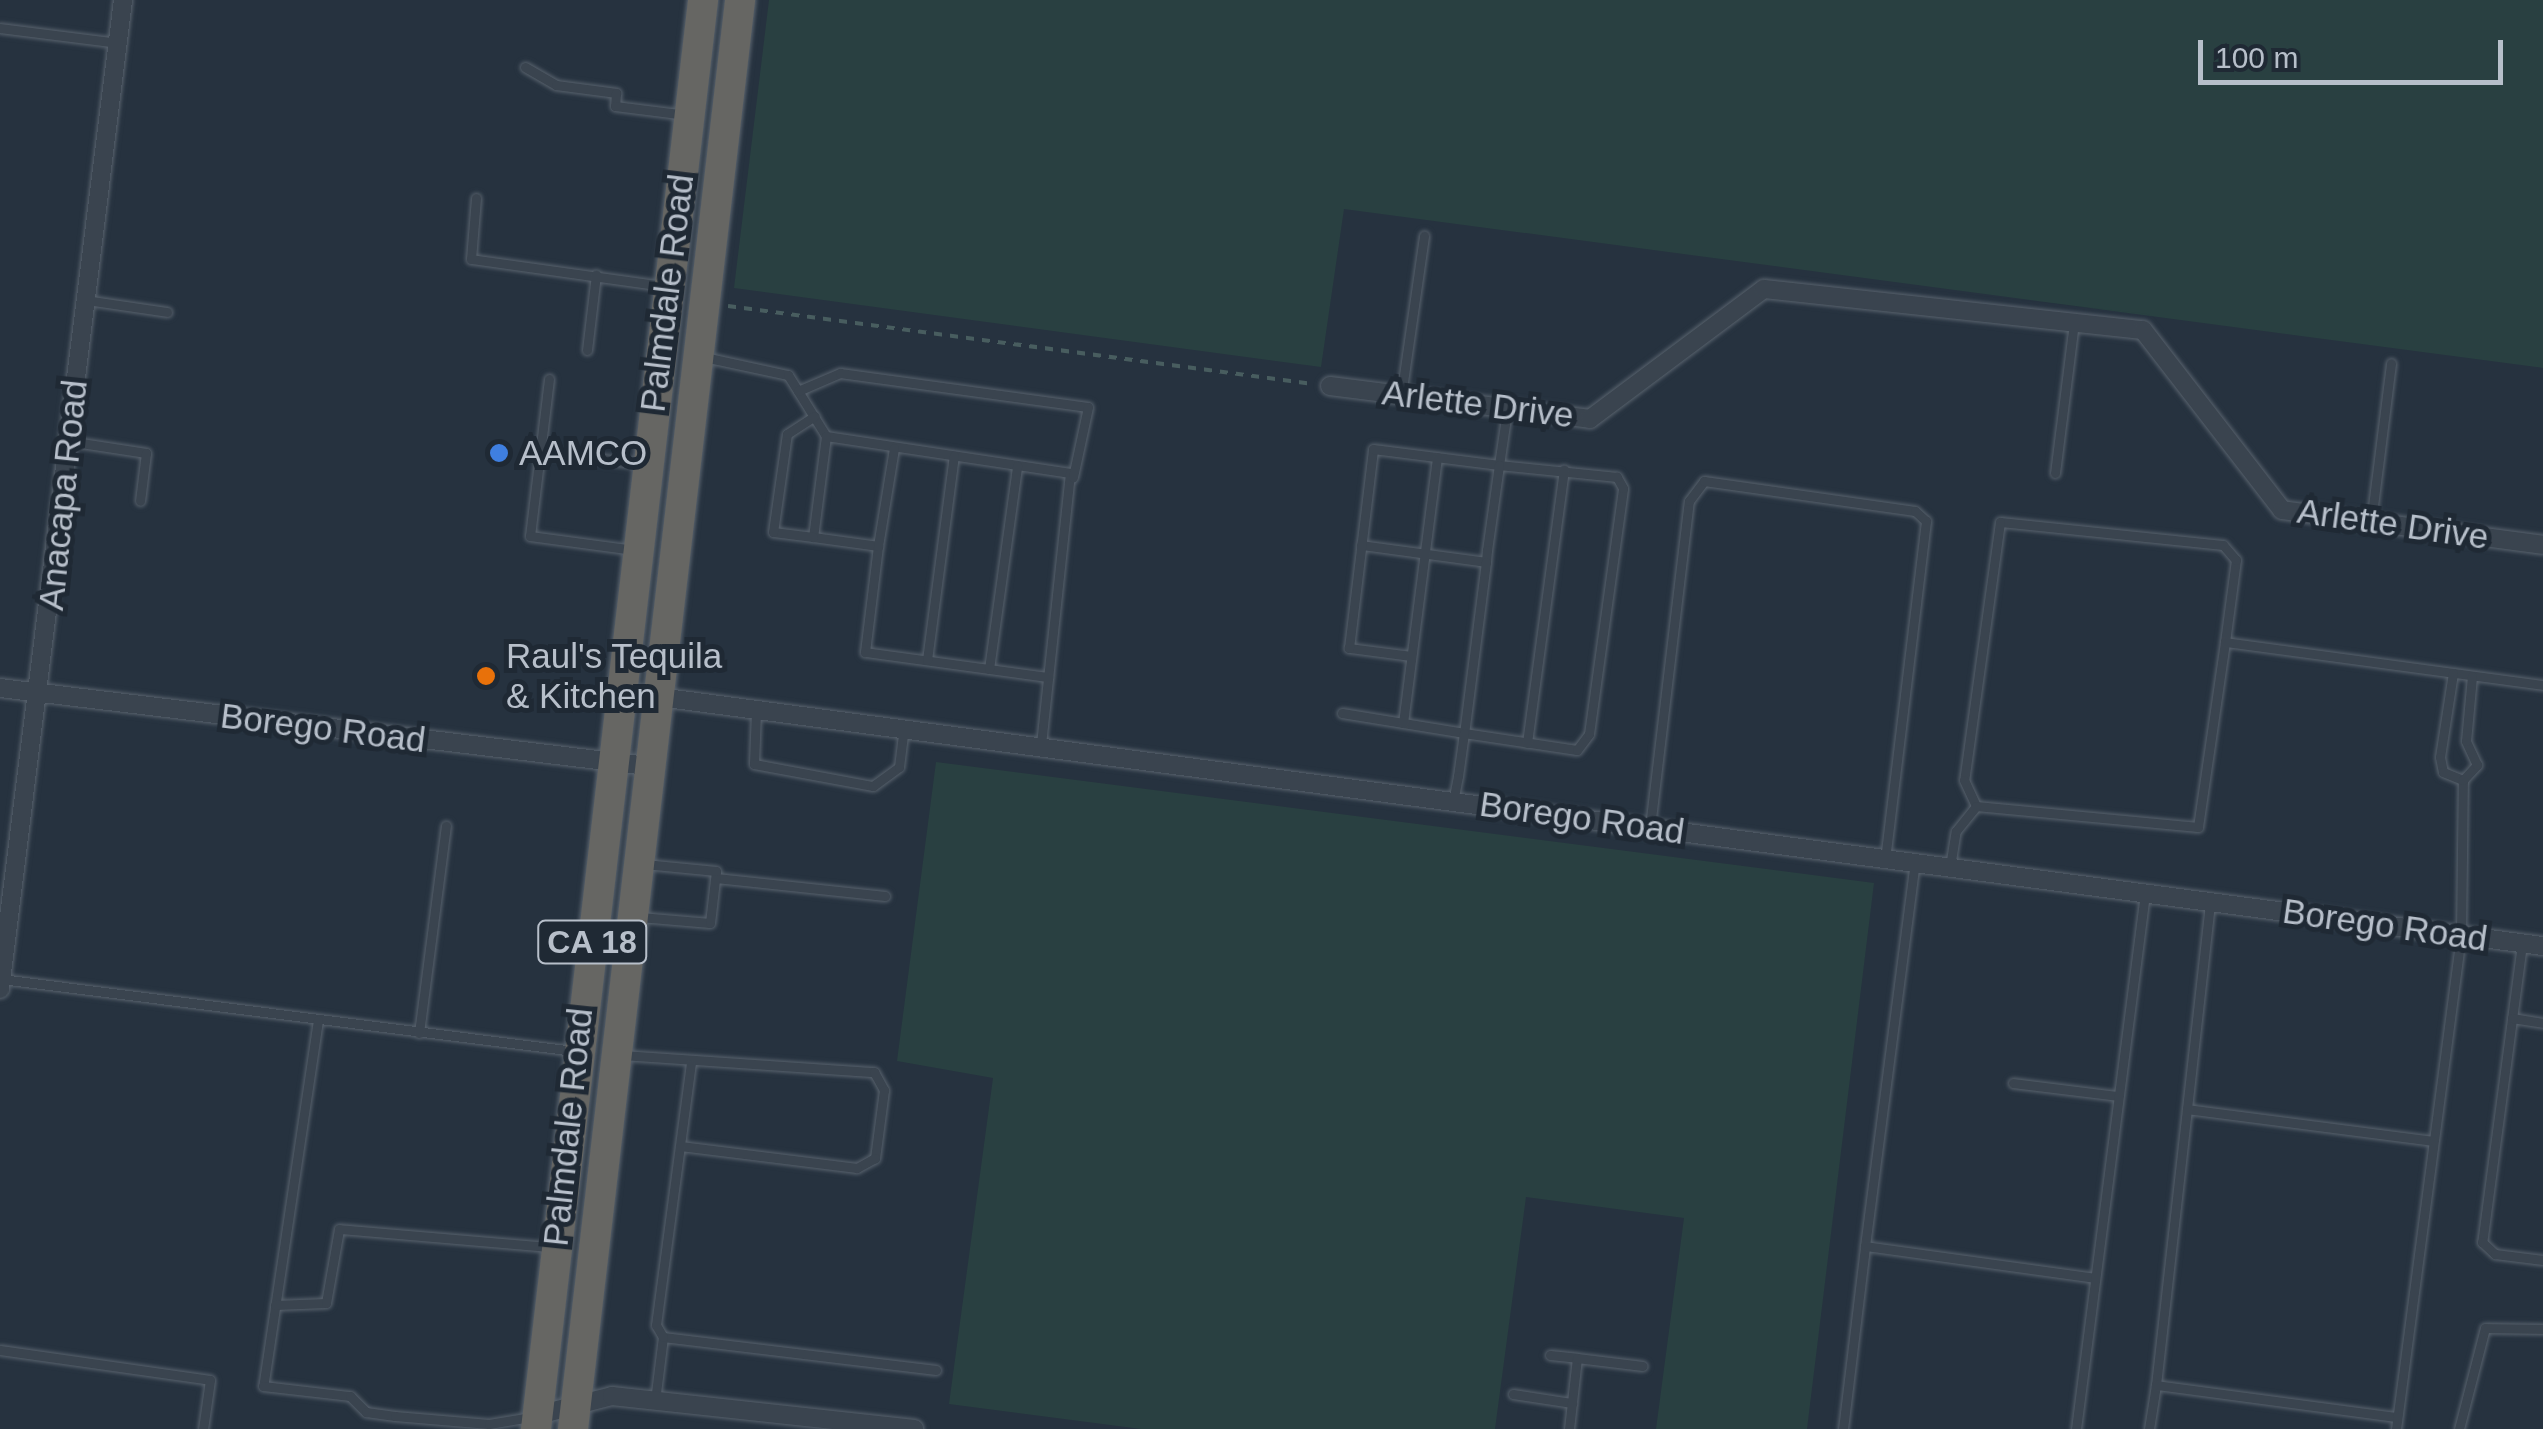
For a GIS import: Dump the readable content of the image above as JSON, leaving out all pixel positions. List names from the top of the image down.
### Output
{
  "streets": {
    "highway": ["Palmdale Road", "CA 18"],
    "street": ["Arlette Drive", "Anacapa Road", "Borego Road"]
  },
  "crossings": [
    ["Palmdale Road", "Borego Road"],
    ["Anacapa Road", "Borego Road"]
  ],
  "places": ["AAMCO", "Raul's Tequila & Kitchen"],
  "scale_bar": "100 m"
}
